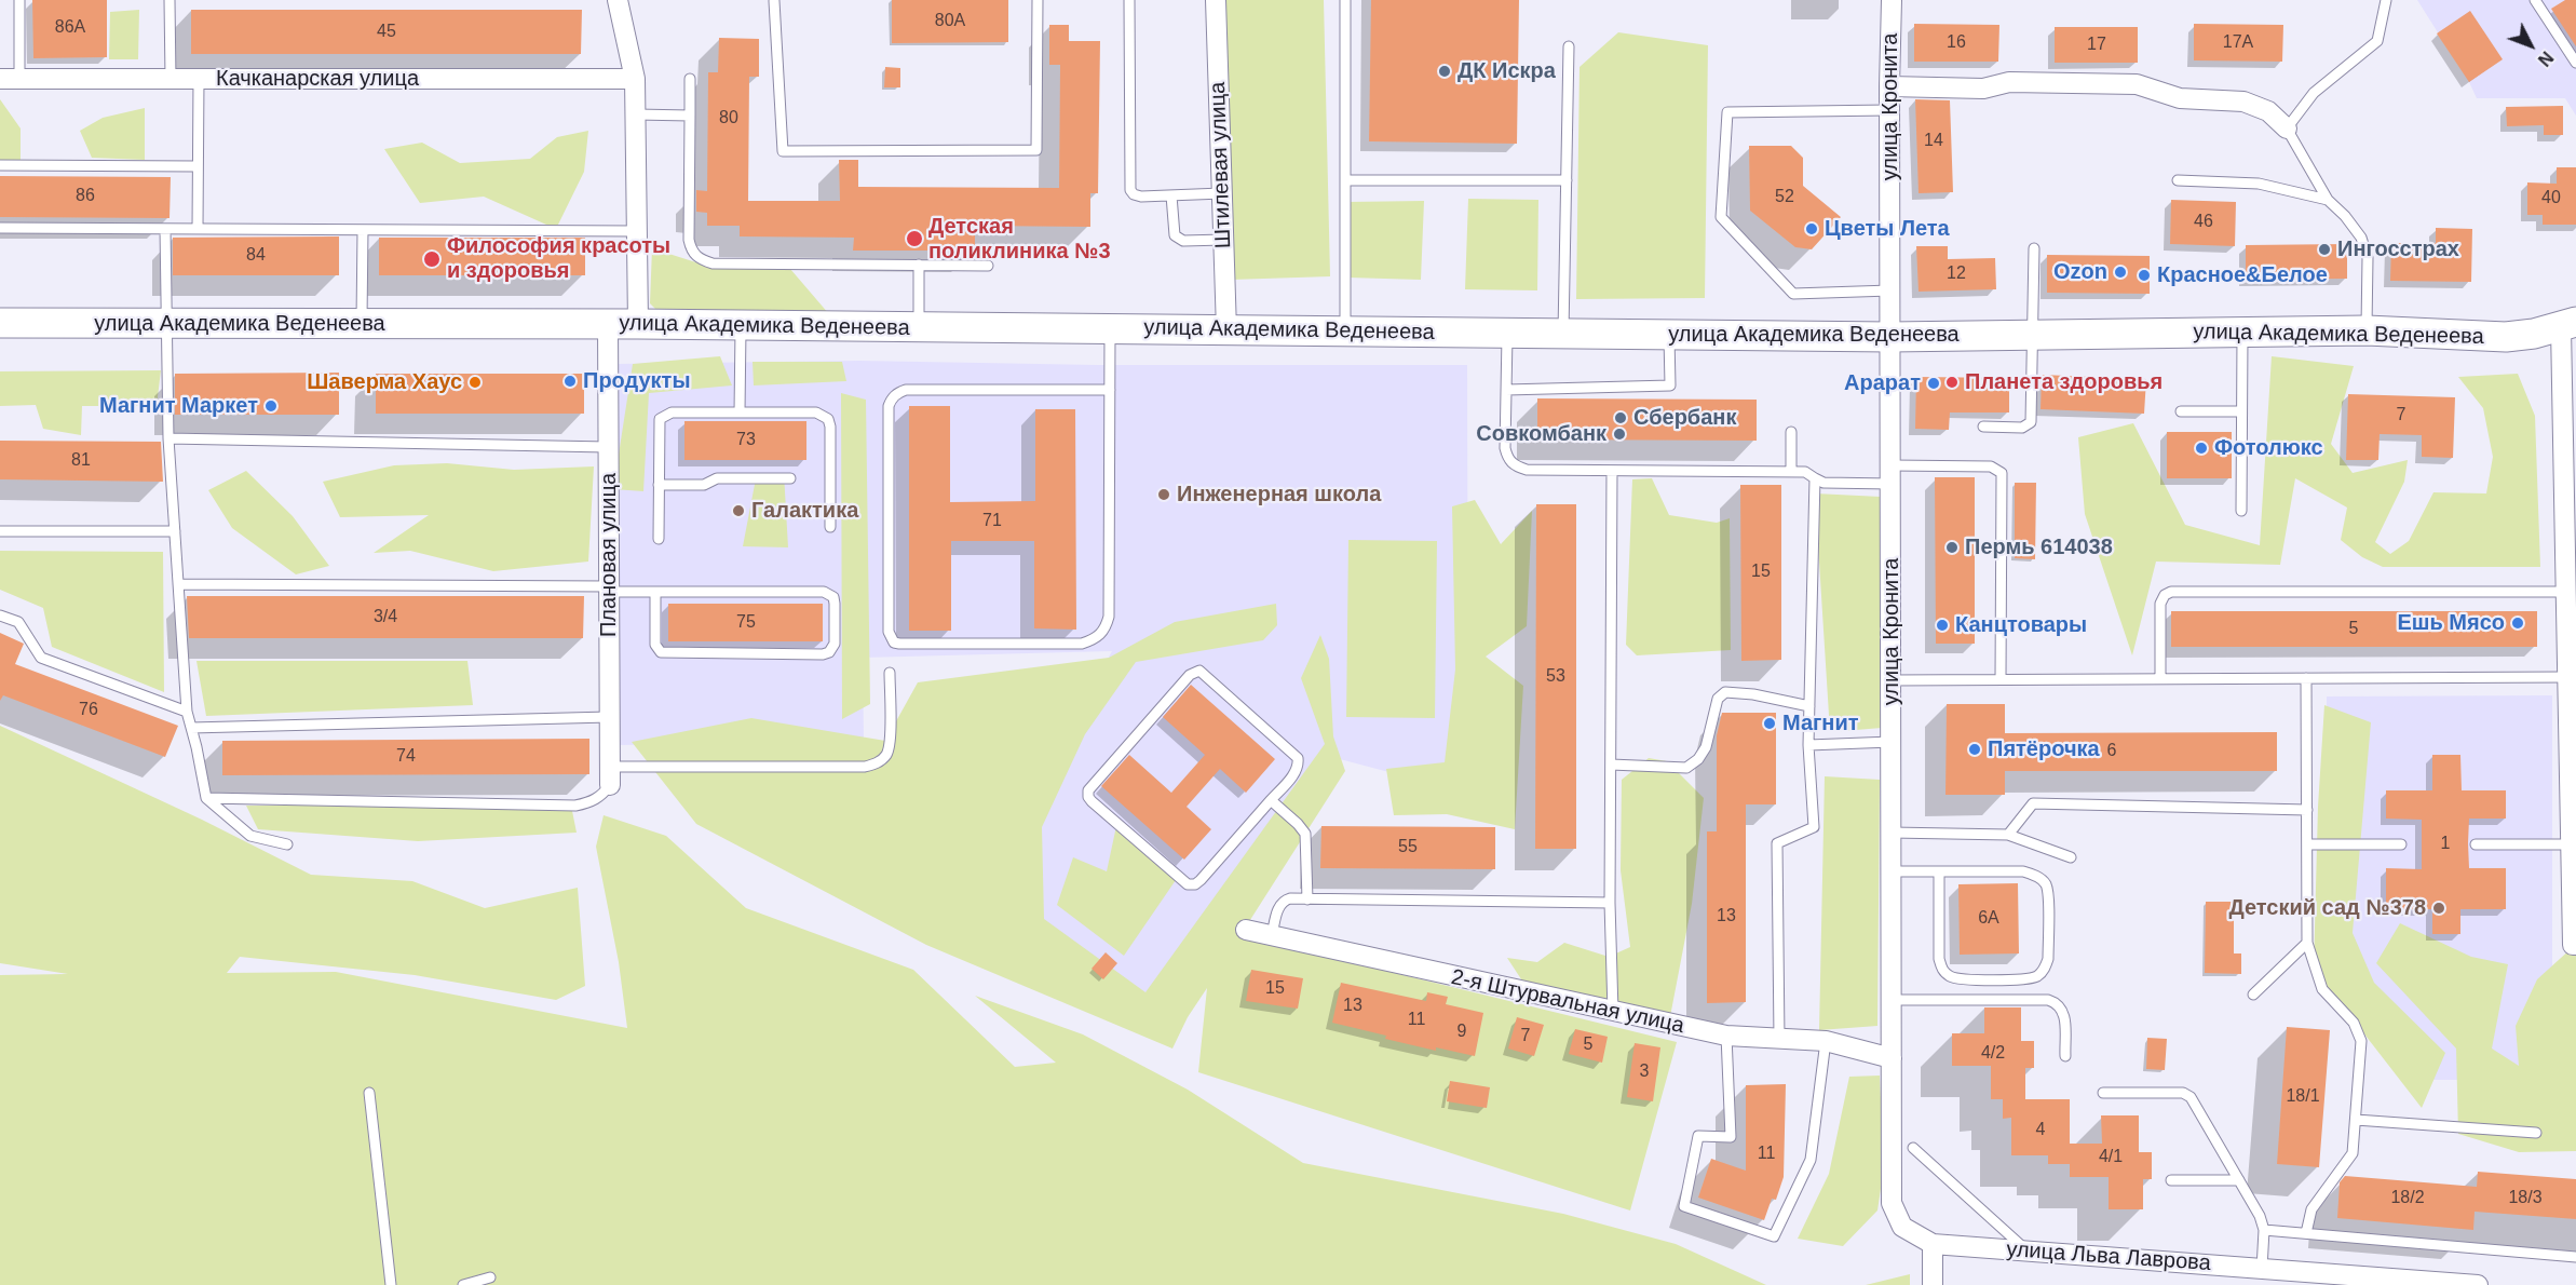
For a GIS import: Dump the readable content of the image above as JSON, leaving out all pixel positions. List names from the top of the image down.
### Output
{
  "streets": {
    "street": [
      "Качканарская улица",
      "улица Кронита",
      "Штилевая улица",
      "улица Академика Веденеева",
      "Плановая улица",
      "2-я Штурвальная улица",
      "улица Льва Лаврова"
    ]
  },
  "crossings": [
    ["улица Кронита", "улица Академика Веденеева"],
    ["улица Кронита", "2-я Штурвальная улица"],
    ["улица Кронита", "улица Льва Лаврова"],
    ["Штилевая улица", "улица Академика Веденеева"],
    ["улица Академика Веденеева", "Плановая улица"]
  ],
  "places": [
    "ДК Искра",
    "Цветы Лета",
    "Детская поликлиника №3",
    "Ингосстрах",
    "Философия красоты и здоровья",
    "Ozon",
    "Красное&Белое",
    "Продукты",
    "Шаверма Хаус",
    "Планета здоровья",
    "Арарат",
    "Магнит Маркет",
    "Сбербанк",
    "Совкомбанк",
    "Фотолюкс",
    "Инженерная школа",
    "Галактика",
    "Пермь 614038",
    "Ешь Мясо",
    "Канцтовары",
    "Магнит",
    "Пятёрочка",
    "Детский сад №378"
  ],
  "house_numbers": [
    "80А",
    "86А",
    "45",
    "16",
    "17А",
    "17",
    "80",
    "14",
    "86",
    "52",
    "40",
    "46",
    "84",
    "12",
    "7",
    "73",
    "81",
    "71",
    "15",
    "3/4",
    "75",
    "5",
    "53",
    "76",
    "6",
    "74",
    "1",
    "55",
    "13",
    "6А",
    "15",
    "13",
    "11",
    "9",
    "7",
    "5",
    "4/2",
    "3",
    "18/1",
    "4",
    "11",
    "4/1",
    "18/2",
    "18/3"
  ],
  "north": "bottom right"
}
